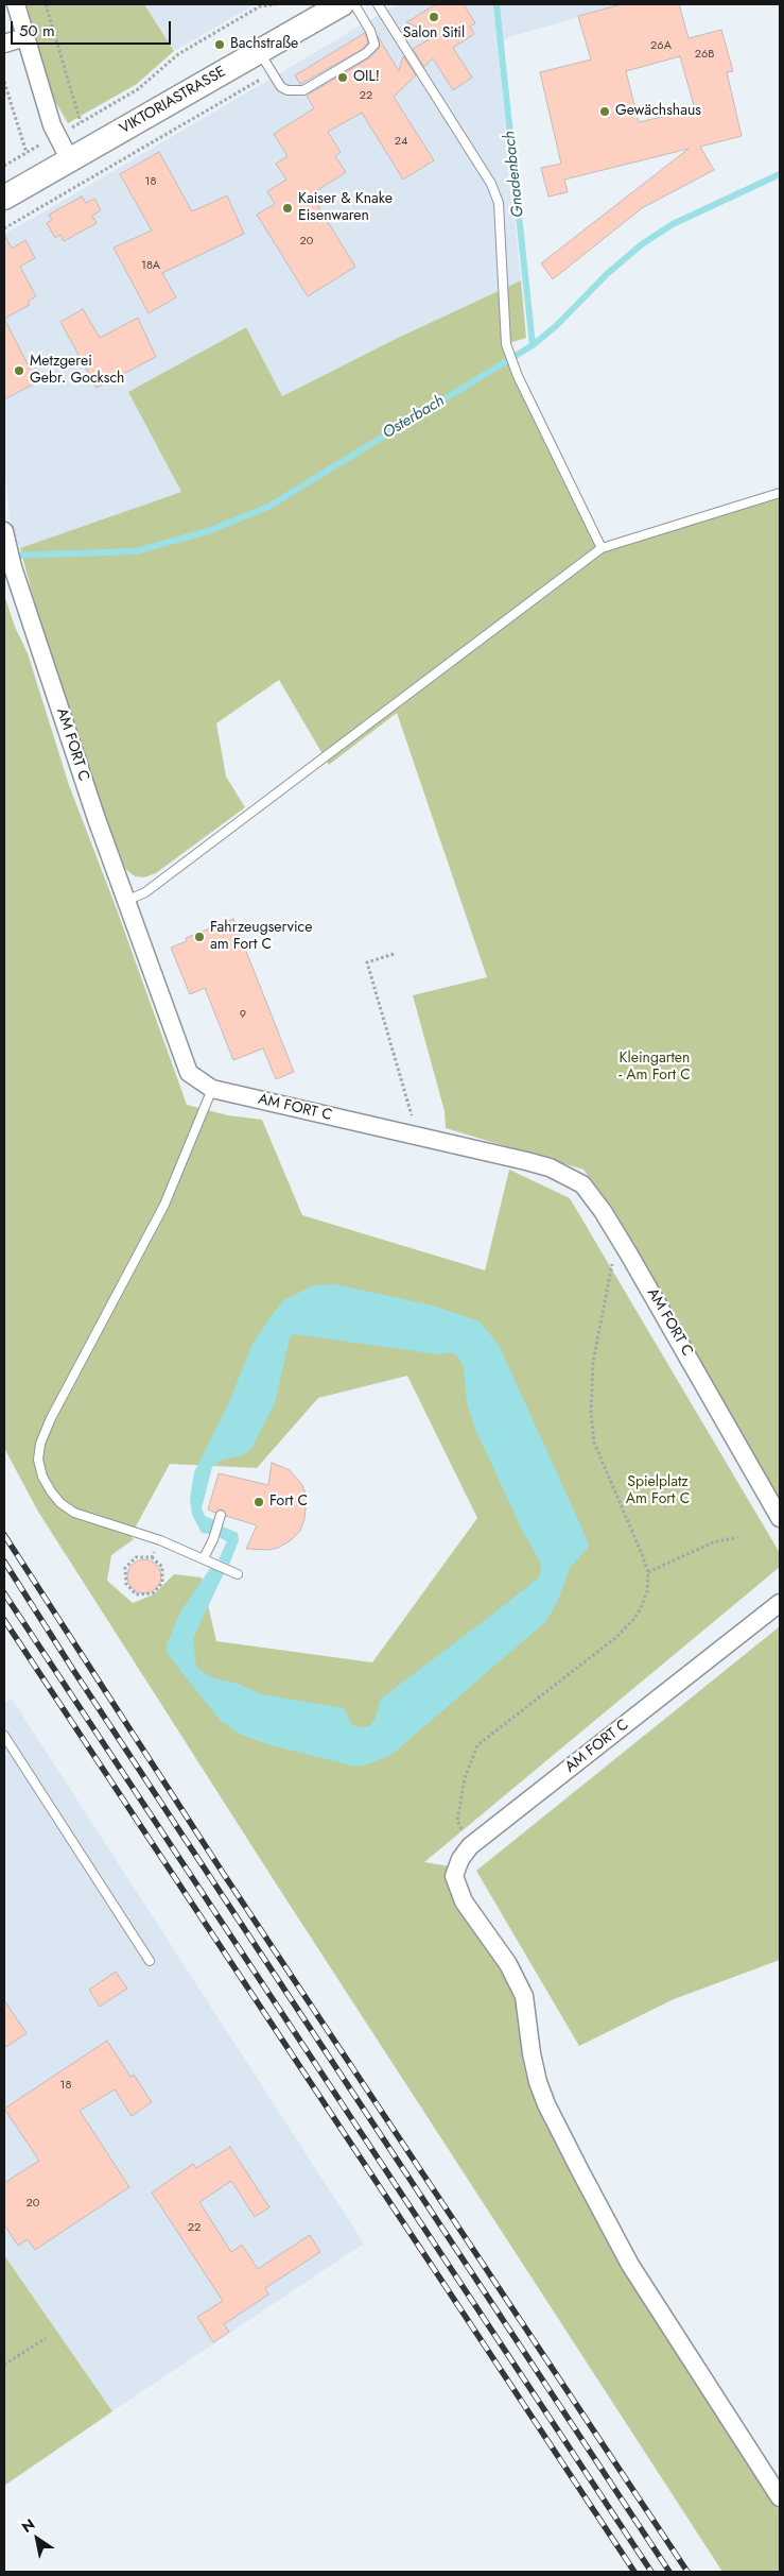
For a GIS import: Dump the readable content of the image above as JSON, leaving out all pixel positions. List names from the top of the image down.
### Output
{
  "streets": {
    "main road": ["VIKTORIASTRASSE"],
    "street": ["AM FORT C"]
  },
  "water": ["Gnadenbach", "Osterbach"],
  "parks": ["Kleingarten - Am Fort C", "Spielplatz Am Fort C"],
  "places": [
    "Salon Sitil",
    "Bachstraße",
    "OIL!",
    "Gewächshaus",
    "Kaiser & Knake Eisenwaren",
    "Metzgerei Gebr. Gocksch",
    "Fahrzeugservice am Fort C",
    "Fort C"
  ],
  "house_numbers": [
    "26A",
    "26B",
    "22",
    "24",
    "18",
    "20",
    "18A",
    "9",
    "18",
    "20",
    "22"
  ],
  "scale_bar": "50 m",
  "north": "top left"
}
